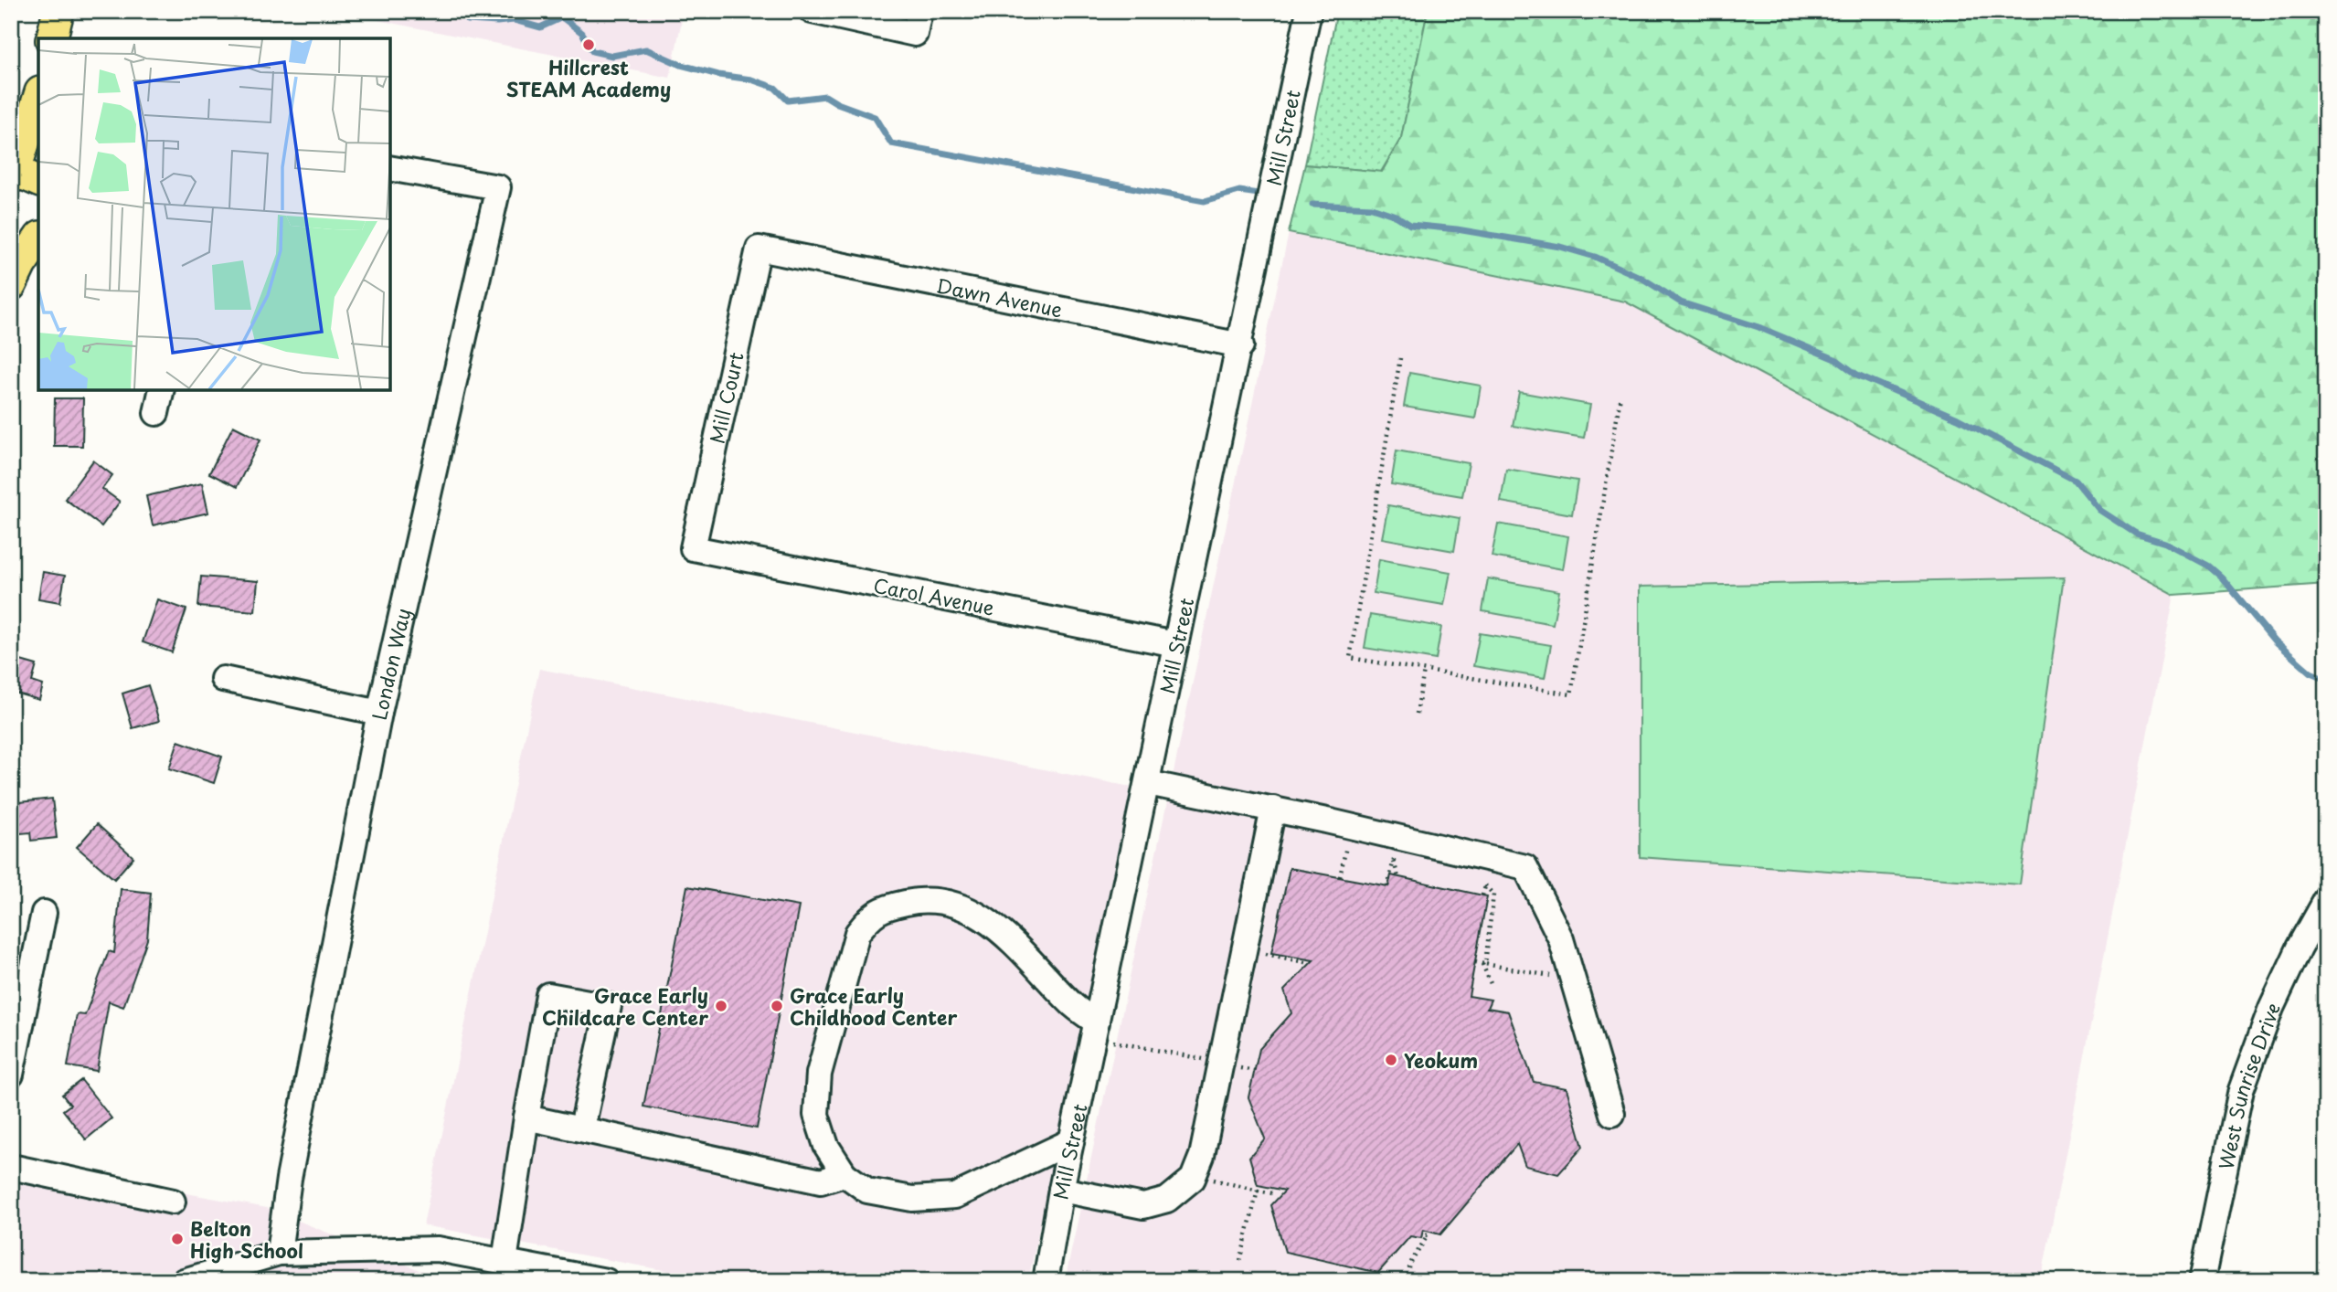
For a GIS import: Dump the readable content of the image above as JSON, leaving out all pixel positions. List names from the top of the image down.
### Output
{
  "streets": {
    "street": [
      "Mill Street",
      "Dawn Avenue",
      "Mill Court",
      "Carol Avenue",
      "London Way",
      "West Sunrise Drive"
    ]
  },
  "crossings": [
    ["Mill Street", "Dawn Avenue"],
    ["Mill Street", "Carol Avenue"],
    ["Dawn Avenue", "Mill Court"],
    ["Mill Court", "Carol Avenue"]
  ],
  "places": [
    "Hillcrest STEAM Academy",
    "Grace Early Childcare Center",
    "Grace Early Childhood Center",
    "Yeokum",
    "Belton High School"
  ]
}
